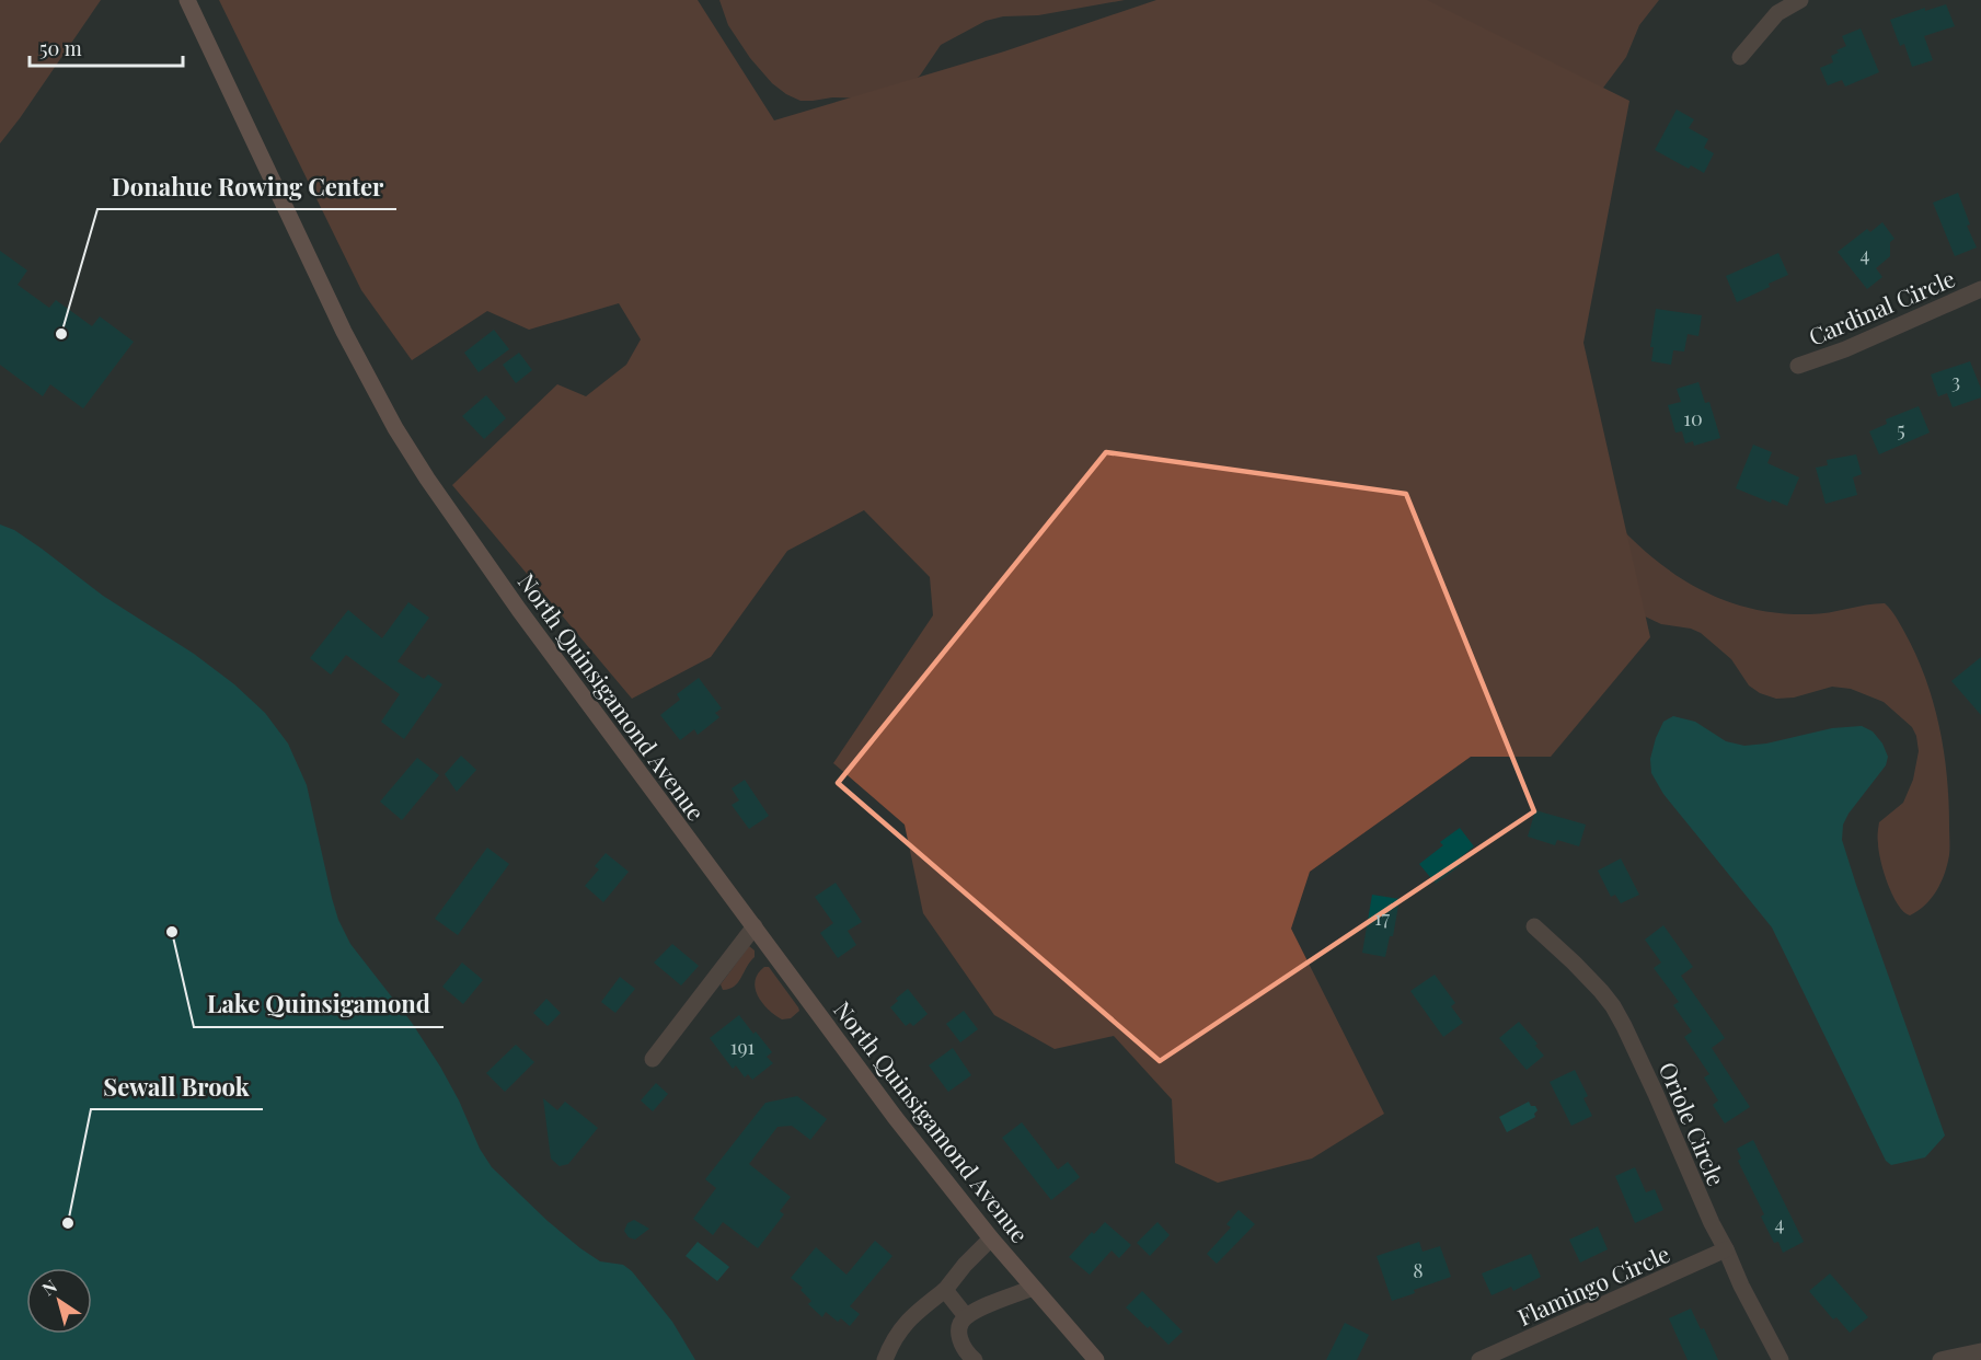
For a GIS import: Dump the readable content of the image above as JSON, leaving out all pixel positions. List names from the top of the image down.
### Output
{
  "streets": {
    "main road": ["North Quinsigamond Avenue"],
    "street": ["Cardinal Circle", "Oriole Circle", "Flamingo Circle"]
  },
  "crossings": [
    ["Oriole Circle", "Flamingo Circle"]
  ],
  "places": ["Donahue Rowing Center", "Lake Quinsigamond", "Sewall Brook"],
  "house_numbers": [
    "4",
    "3",
    "10",
    "5",
    "17",
    "191",
    "4",
    "8"
  ],
  "scale_bar": "50 m",
  "north": "top left"
}
